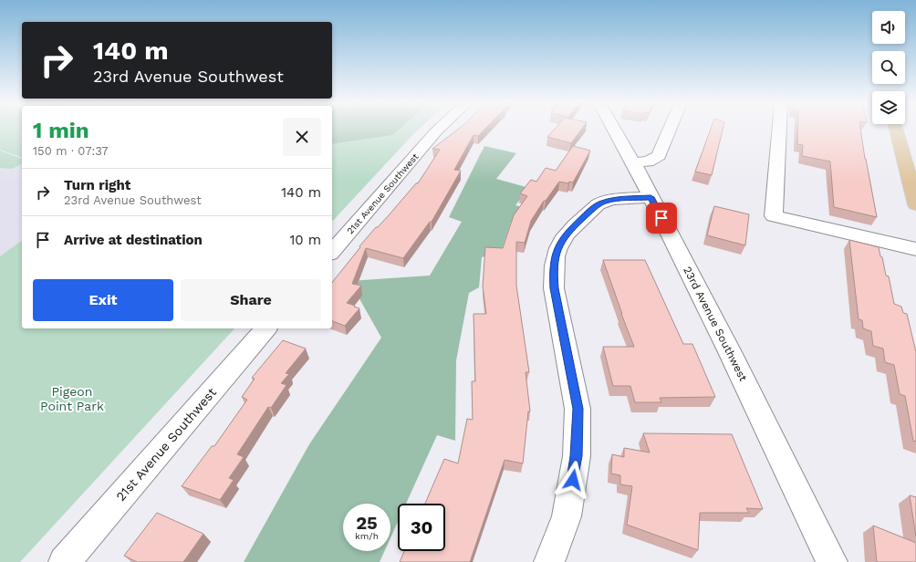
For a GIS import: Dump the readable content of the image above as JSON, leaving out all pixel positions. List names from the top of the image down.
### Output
{
  "streets": {
    "street": ["21st Avenue Southwest", "23rd Avenue Southwest"]
  },
  "parks": ["Pigeon Point Park"],
  "page": {
    "turn": ["140 m", "23rd Avenue Southwest"],
    "heading": ["1 min", "150 m · 07:37"],
    "list": [
      {
        "name": "Turn right",
        "note": "23rd Avenue Southwest",
        "value": "140 m"
      },
      {
        "name": "Arrive at destination",
        "value": "10 m"
      }
    ],
    "buttons": ["Exit", "Share"],
    "speed": "25 km/h",
    "limit": "30"
  }
}
